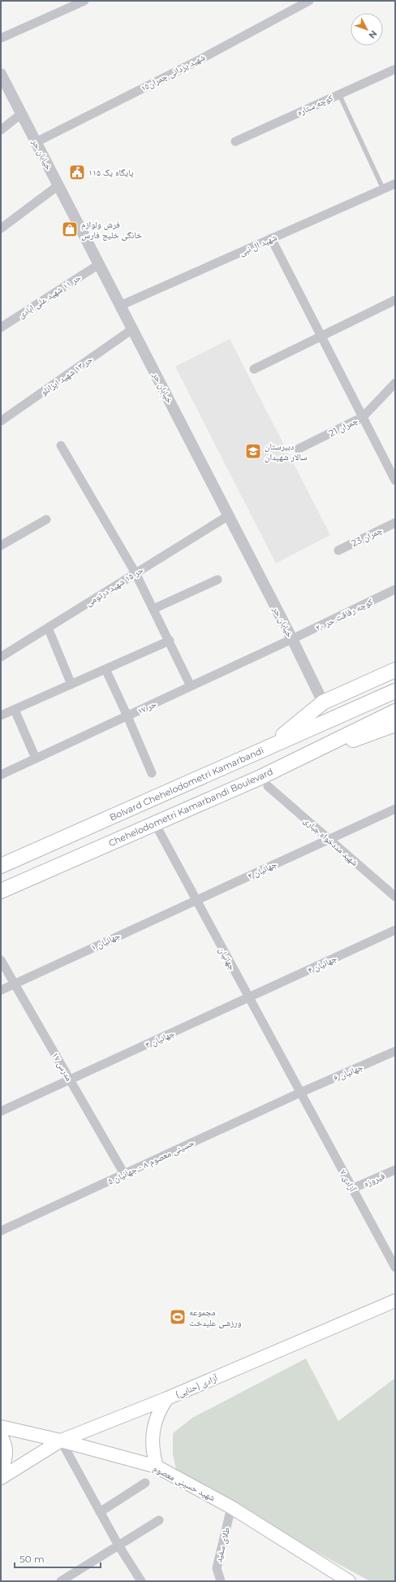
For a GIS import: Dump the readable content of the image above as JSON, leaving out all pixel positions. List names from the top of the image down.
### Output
{
  "streets": {
    "main road": [
      "Bolvard Chehelodometri Kamarbandi",
      "Chehelodometri Kamarbandi Boulevard",
      "آزادی (حنایی)",
      "شهید حسینی معصوم"
    ],
    "street": [
      "شهید یزدانی چمران۱۵",
      "کوچه ستاره",
      "خیابان حر",
      "شهید ال نبی",
      "حر ۱۱ شهید علی ابادی",
      "حر ۱۳ شهید ایزانلو",
      "چمران 21",
      "چمران 23",
      "حر ۱۵ شهید درتومی",
      "کوچه رفاقت حر ۲۰",
      "حر ۱۷",
      "شهید مددخواه جباری",
      "جهانیان ۲",
      "جهانیان ۱",
      "جهانیان",
      "جهانیان ۴",
      "جهانیان ۳",
      "مدرس ۱۷",
      "جهانیان ۶",
      "حسینی معصوم ۸ - جهانیان ۵",
      "فیروزه",
      "آزادی ۷",
      "طلای سفید"
    ]
  },
  "crossings": [
    ["شهید یزدانی چمران۱۵", "خیابان حر"],
    ["خیابان حر", "شهید ال نبی"],
    ["خیابان حر", "حر ۱۱ شهید علی ابادی"],
    ["خیابان حر", "حر ۱۳ شهید ایزانلو"],
    ["خیابان حر", "حر ۱۵ شهید درتومی"],
    ["خیابان حر", "کوچه رفاقت حر ۲۰"],
    ["خیابان حر", "حر ۱۷"],
    ["کوچه رفاقت حر ۲۰", "حر ۱۷"],
    ["Chehelodometri Kamarbandi Boulevard", "جهانیان"],
    ["شهید مددخواه جباری", "جهانیان ۲"],
    ["جهانیان ۲", "جهانیان ۱"],
    ["جهانیان ۲", "جهانیان"],
    ["جهانیان ۱", "جهانیان"],
    ["جهانیان ۱", "مدرس ۱۷"],
    ["جهانیان", "جهانیان ۴"],
    ["جهانیان", "جهانیان ۳"],
    ["جهانیان", "جهانیان ۶"],
    ["جهانیان", "حسینی معصوم ۸ - جهانیان ۵"],
    ["جهانیان", "آزادی ۷"],
    ["جهانیان ۴", "جهانیان ۳"],
    ["جهانیان ۳", "مدرس ۱۷"],
    ["مدرس ۱۷", "حسینی معصوم ۸ - جهانیان ۵"],
    ["جهانیان ۶", "حسینی معصوم ۸ - جهانیان ۵"],
    ["جهانیان ۶", "آزادی ۷"],
    ["حسینی معصوم ۸ - جهانیان ۵", "آزادی ۷"],
    ["فیروزه", "آزادی ۷"],
    ["آزادی (حنایی)", "شهید حسینی معصوم"],
    ["شهید حسینی معصوم", "طلای سفید"]
  ],
  "places": {
    "public building": ["پایگاه یک ۱۱۵"],
    "shop": ["فرش و‌لوازم خانگی خلیج فارس"],
    "school or university": ["دبیرستان سالار شهیدان"],
    "sports": ["مجموعه ورزشی علیدخت"]
  },
  "scale_bar": "50 m",
  "north": "bottom right"
}
